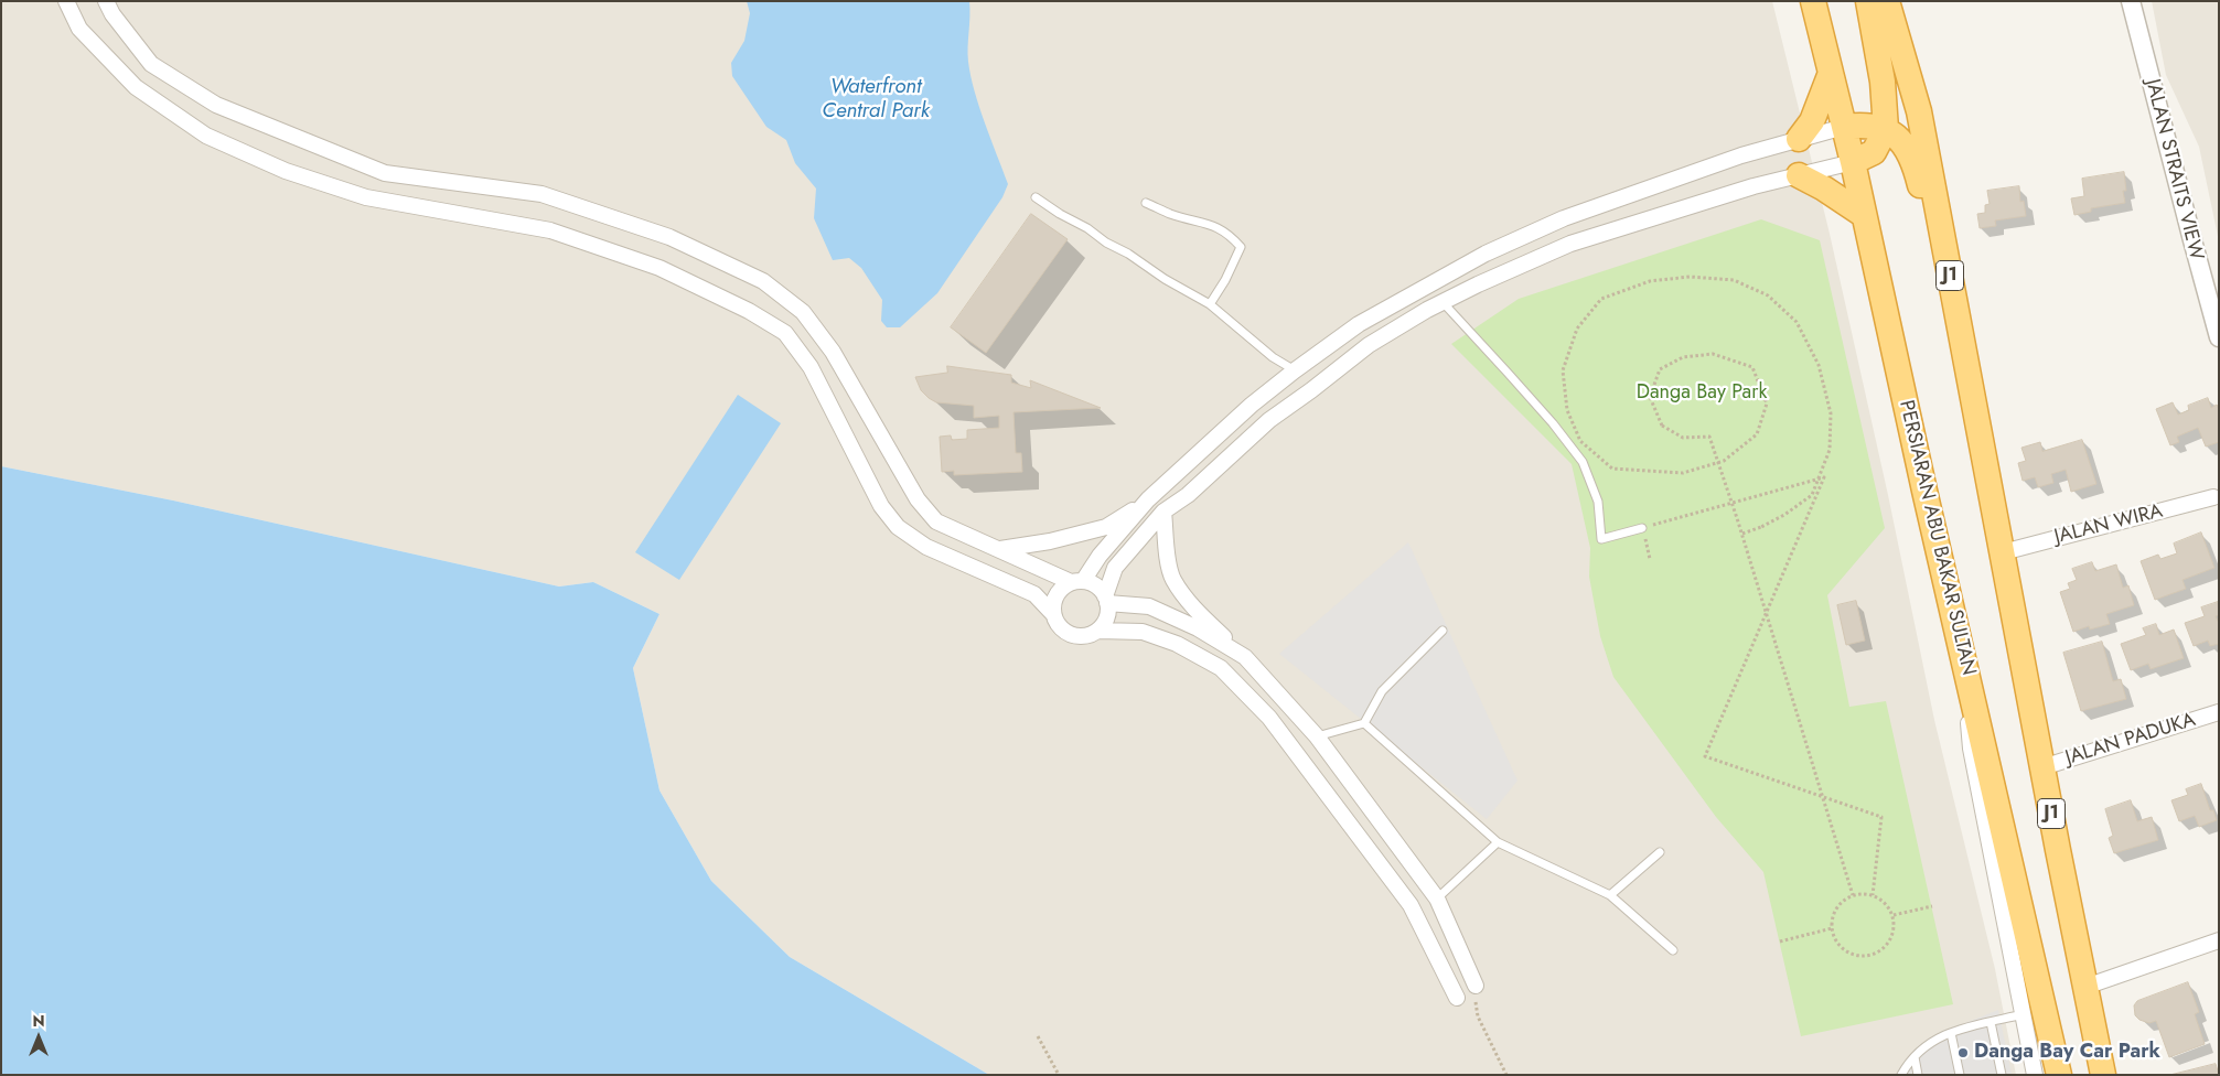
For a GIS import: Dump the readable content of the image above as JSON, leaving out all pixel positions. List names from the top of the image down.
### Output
{
  "streets": {
    "highway": ["J1", "PERSIARAN ABU BAKAR SULTAN"],
    "street": ["JALAN STRAITS VIEW", "JALAN WIRA", "JALAN PADUKA"]
  },
  "crossings": [
    ["J1", "JALAN WIRA"],
    ["J1", "JALAN PADUKA"]
  ],
  "water": ["Waterfront Central Park"],
  "parks": ["Danga Bay Park"],
  "places": ["Danga Bay Car Park"],
  "north": "top"
}
